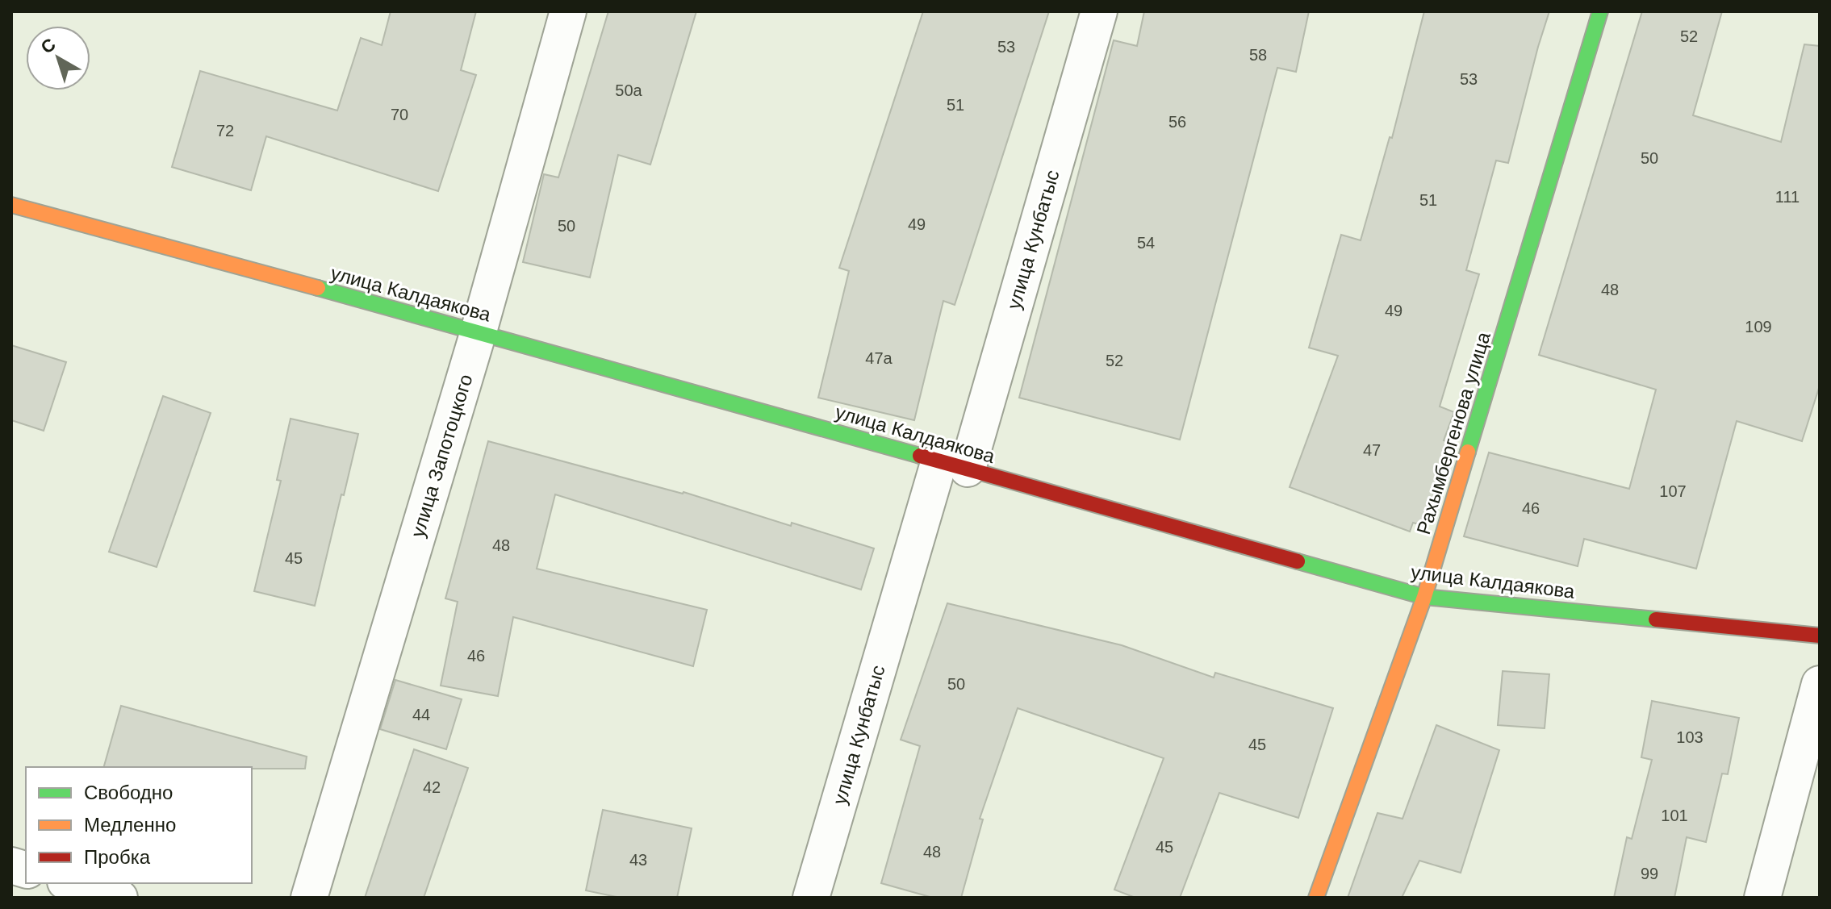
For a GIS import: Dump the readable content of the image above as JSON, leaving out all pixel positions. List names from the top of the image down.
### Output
{
  "streets": {
    "street": [
      "улица Кунбатыс",
      "улица Калдаякова",
      "Рахымбергенова улица",
      "улица Запотоцкого"
    ]
  },
  "crossings": [
    ["улица Кунбатыс", "улица Калдаякова"],
    ["улица Калдаякова", "Рахымбергенова улица"],
    ["улица Калдаякова", "улица Запотоцкого"]
  ],
  "house_numbers": [
    "52",
    "53",
    "58",
    "53",
    "50а",
    "51",
    "70",
    "56",
    "72",
    "50",
    "111",
    "51",
    "49",
    "50",
    "54",
    "48",
    "49",
    "109",
    "47а",
    "52",
    "47",
    "107",
    "46",
    "48",
    "45",
    "46",
    "50",
    "44",
    "103",
    "45",
    "42",
    "101",
    "45",
    "48",
    "43",
    "99"
  ],
  "legend": ["Свободно", "Медленно", "Пробка"],
  "north": "top left"
}
